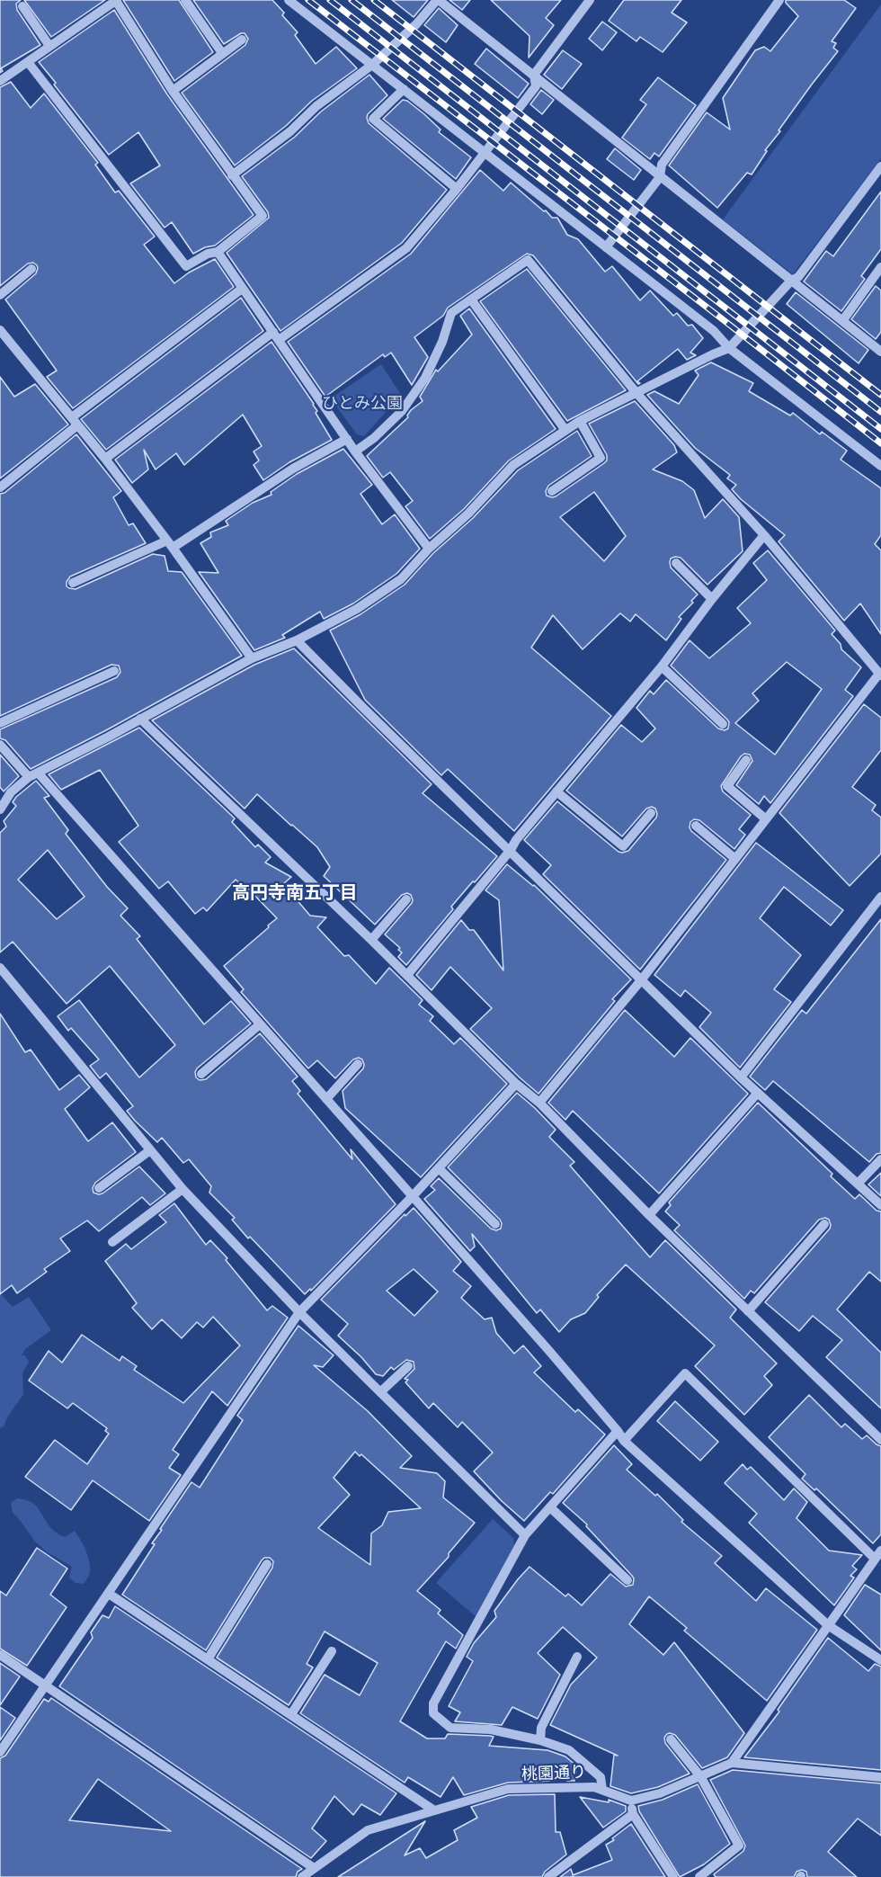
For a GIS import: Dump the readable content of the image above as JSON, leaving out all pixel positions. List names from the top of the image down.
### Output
{
  "streets": {
    "street": ["桃園通り"]
  },
  "districts": ["高円寺南五丁目"],
  "parks": ["ひとみ公園"]
}
